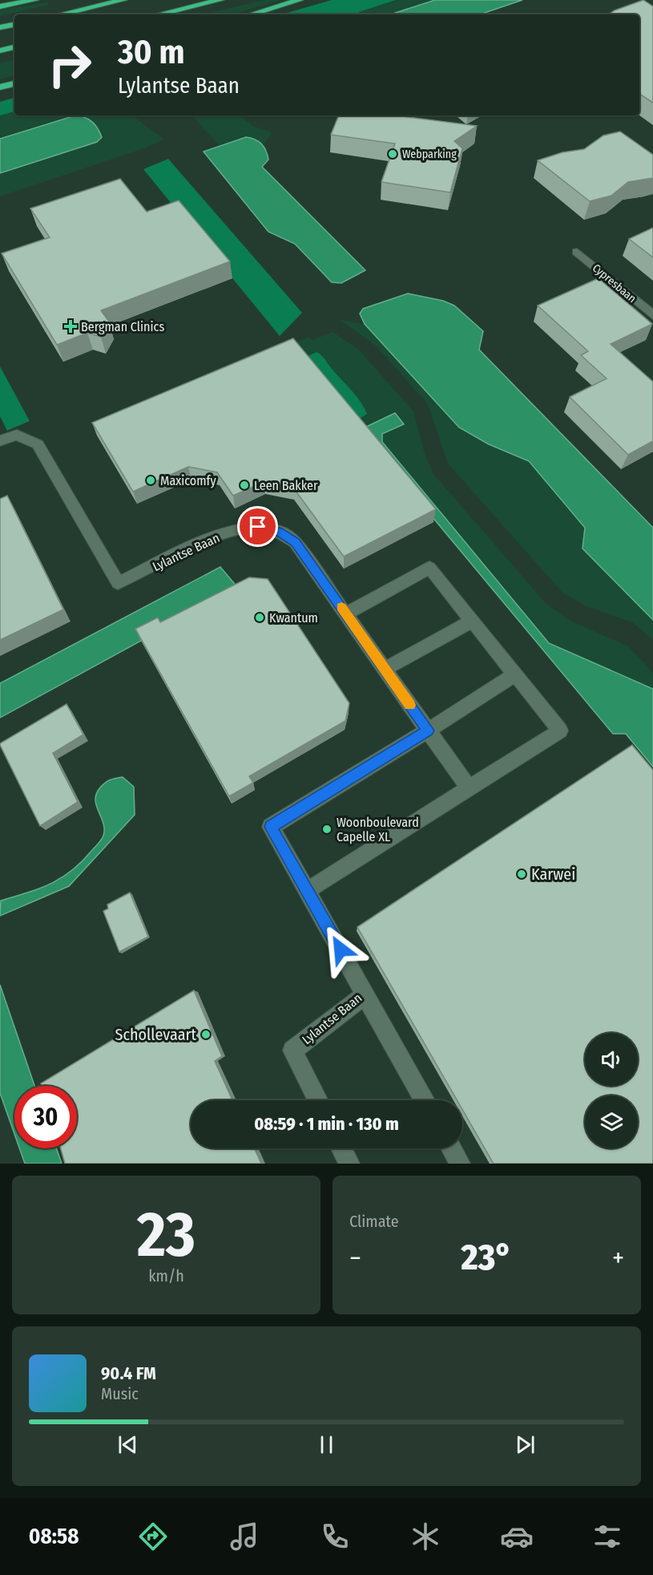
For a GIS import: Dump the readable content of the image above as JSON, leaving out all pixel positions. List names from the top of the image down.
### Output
{
  "streets": {
    "street": ["Cypresbaan", "Lylantse Baan"]
  },
  "places": {
    "other": [
      "Webparking",
      "Maxicomfy",
      "Leen Bakker",
      "Kwantum",
      "Woonboulevard Capelle XL",
      "Karwei",
      "Schollevaart"
    ],
    "health": ["Bergman Clinics"]
  },
  "page": {
    "turn": ["30 m", "Lylantse Baan"],
    "limit": "30",
    "trip": "08:59 · 1 min · 130 m",
    "tile": [
      ["23", "km/h"],
      "Climate"
    ],
    "heat": ["−", "23°", "+"],
    "song": ["90.4 FM", "Music"],
    "tabs": "08:58"
  }
}
